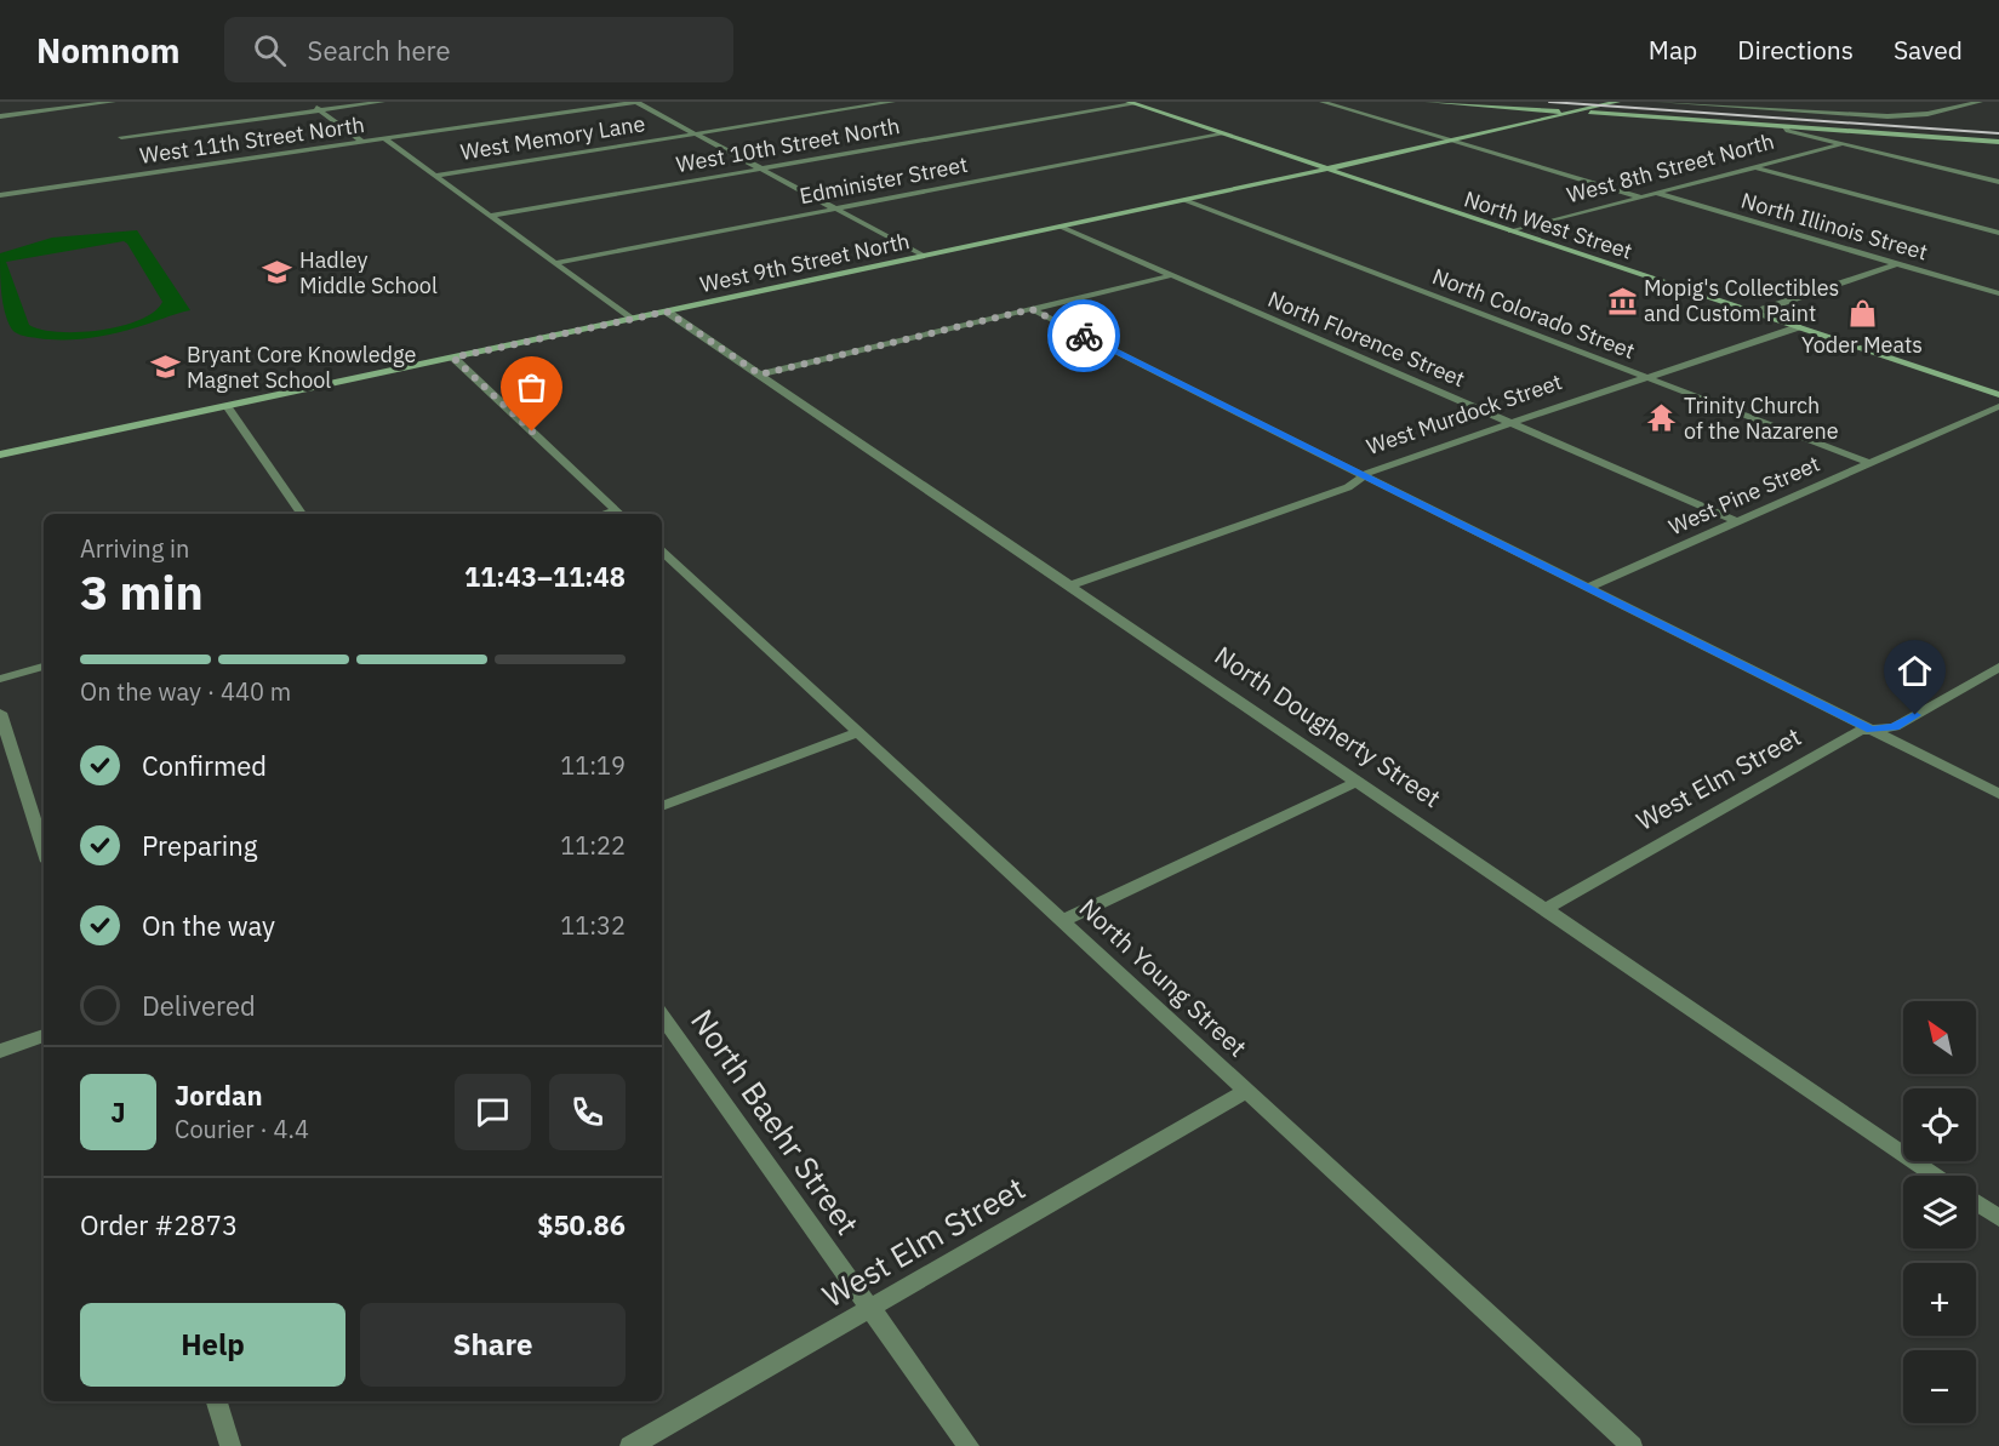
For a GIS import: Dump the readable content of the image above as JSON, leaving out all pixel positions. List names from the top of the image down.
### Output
{
  "streets": {
    "street": [
      "West Memory Lane",
      "West 11th Street North",
      "West 10th Street North",
      "West 8th Street North",
      "Edminister Street",
      "North West Street",
      "North Illinois Street",
      "West 9th Street North",
      "North Colorado Street",
      "North Florence Street",
      "West Murdock Street",
      "West Pine Street",
      "North Dougherty Street",
      "West Elm Street",
      "North Young Street",
      "North Baehr Street"
    ]
  },
  "crossings": [
    ["West 10th Street North", "North West Street"],
    ["West 8th Street North", "North West Street"],
    ["West 8th Street North", "North Illinois Street"],
    ["Edminister Street", "North West Street"],
    ["North West Street", "West 9th Street North"],
    ["North West Street", "West Murdock Street"],
    ["West 9th Street North", "North Colorado Street"],
    ["West 9th Street North", "North Florence Street"],
    ["West 9th Street North", "North Dougherty Street"],
    ["North Colorado Street", "West Murdock Street"],
    ["North Colorado Street", "West Pine Street"],
    ["North Florence Street", "West Murdock Street"],
    ["North Florence Street", "West Pine Street"],
    ["West Murdock Street", "North Dougherty Street"],
    ["North Dougherty Street", "West Elm Street"],
    ["West Elm Street", "North Young Street"],
    ["West Elm Street", "North Baehr Street"]
  ],
  "places": {
    "school or university": ["Hadley Middle School", "Bryant Core Knowledge Magnet School"],
    "museum": ["Mopig's Collectibles and Custom Paint"],
    "shop": ["Yoder Meats"],
    "temple": ["Trinity Church of the Nazarene"]
  },
  "north": "top left",
  "page": {
    "header": "Nomnom",
    "search": "Search here",
    "nav": ["Map", "Directions", "Saved"],
    "heading": ["3 min", "Arriving in", "11:43–11:48"],
    "panel": [
      "Jordan",
      "Courier · 4.4",
      "Order #2873",
      "$50.86"
    ],
    "bar": "On the way · 440 m",
    "list": [
      ["Confirmed", "11:19"],
      ["Preparing", "11:22"],
      ["On the way", "11:32"],
      "Delivered"
    ],
    "map_buttons": ["+", "−"],
    "round": "J",
    "buttons": ["Help", "Share"]
  }
}
